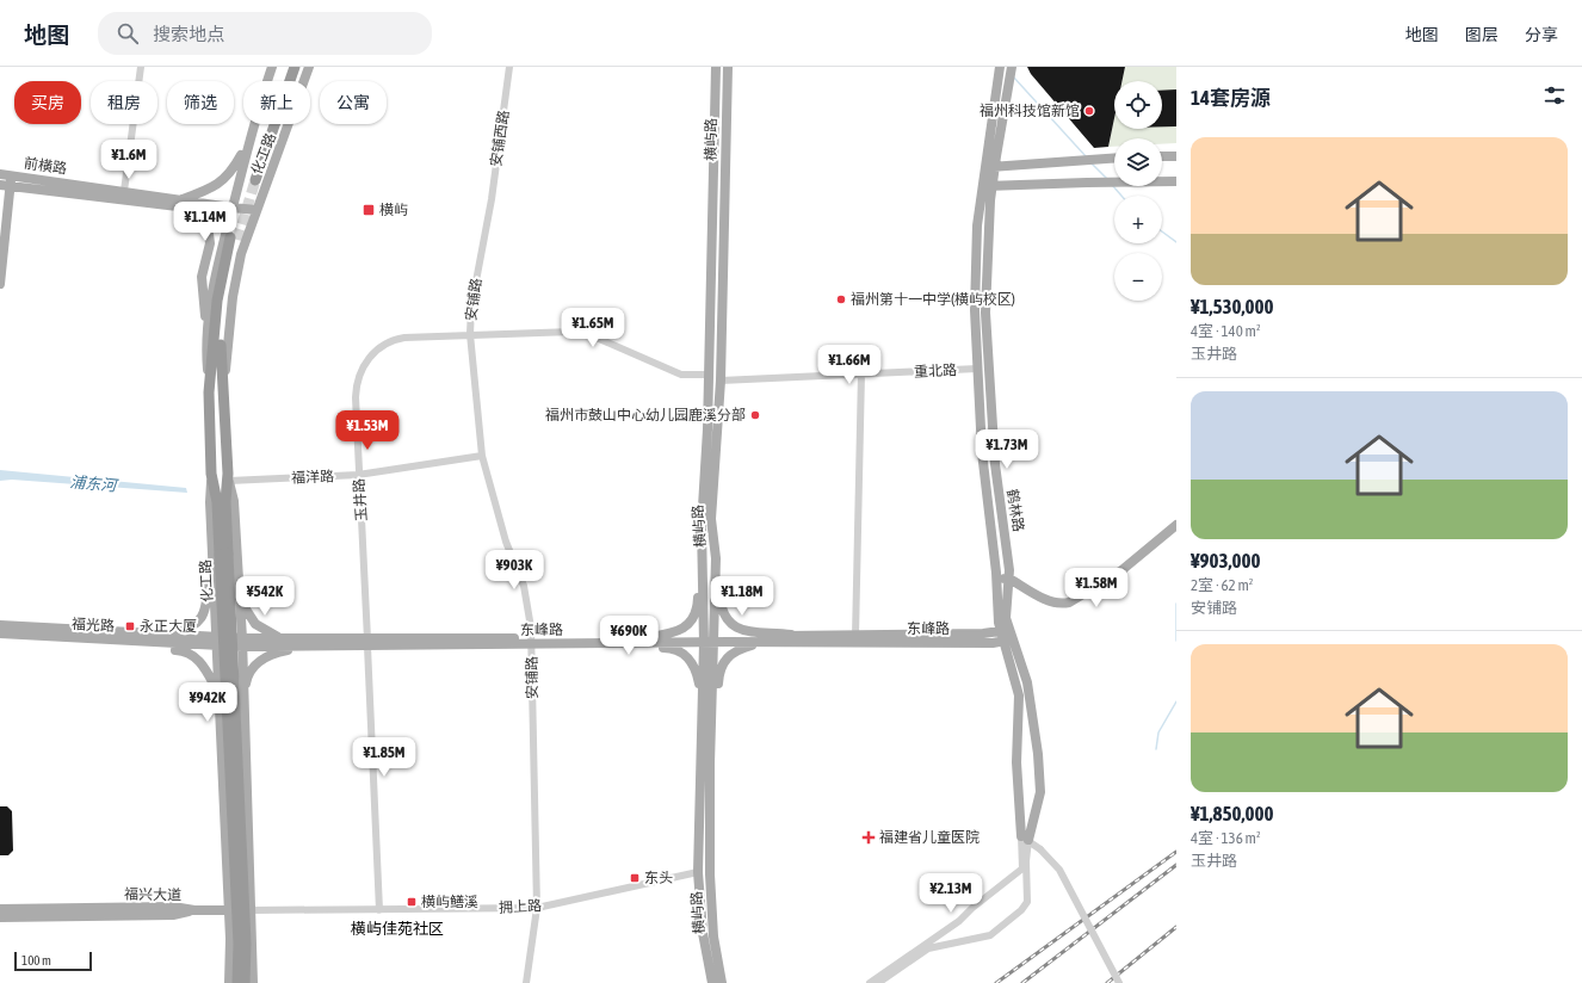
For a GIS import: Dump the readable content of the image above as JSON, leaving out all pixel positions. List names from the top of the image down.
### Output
{
  "streets": {
    "highway": ["化工路"],
    "main road": [
      "横屿路",
      "前横路",
      "鹤林路",
      "福光路",
      "东峰路",
      "福兴大道"
    ],
    "street": [
      "安铺西路",
      "安铺路",
      "重北路",
      "福洋路",
      "玉井路",
      "拥上路"
    ]
  },
  "crossings": [
    ["安铺西路", "安铺路"],
    ["横屿路", "重北路"],
    ["横屿路", "玉井路"],
    ["横屿路", "东峰路"],
    ["横屿路", "拥上路"],
    ["化工路", "前横路"],
    ["化工路", "福洋路"],
    ["安铺路", "福洋路"],
    ["安铺路", "玉井路"],
    ["安铺路", "东峰路"],
    ["安铺路", "拥上路"],
    ["重北路", "鹤林路"],
    ["福洋路", "玉井路"],
    ["玉井路", "东峰路"],
    ["玉井路", "拥上路"],
    ["鹤林路", "东峰路"],
    ["福光路", "东峰路"]
  ],
  "districts": ["横屿佳苑社区"],
  "water": ["浦东河"],
  "places": {
    "other": ["福州科技馆新馆", "福州第十一中学(横屿校区)", "福州市鼓山中心幼儿园鹿溪分部"],
    "transit": [
      "横屿",
      "永正大厦",
      "东头",
      "横屿鳝溪"
    ],
    "health": ["福建省儿童医院"]
  },
  "scale_bar": "100 m",
  "page": {
    "header": "地图",
    "search": "搜索地点",
    "nav": ["地图", "图层", "分享"],
    "heading": "14套房源",
    "map_buttons": ["+", "−"],
    "chip": [
      "买房",
      "租房",
      "筛选",
      "新上",
      "公寓"
    ],
    "list": [
      {
        "name": "¥1,530,000",
        "note": "4室 · 140 m² · 玉井路"
      },
      {
        "name": "¥903,000",
        "note": "2室 · 62 m² · 安铺路"
      },
      {
        "name": "¥1,850,000",
        "note": "4室 · 136 m² · 玉井路"
      }
    ],
    "price": [
      "¥1.6M",
      "¥1.14M",
      "¥1.65M",
      "¥1.66M",
      "¥1.53M",
      "¥1.73M",
      "¥903K",
      "¥1.58M",
      "¥542K",
      "¥1.18M",
      "¥690K",
      "¥942K",
      "¥1.85M",
      "¥2.13M"
    ],
    "scale": "100 m"
  }
}
